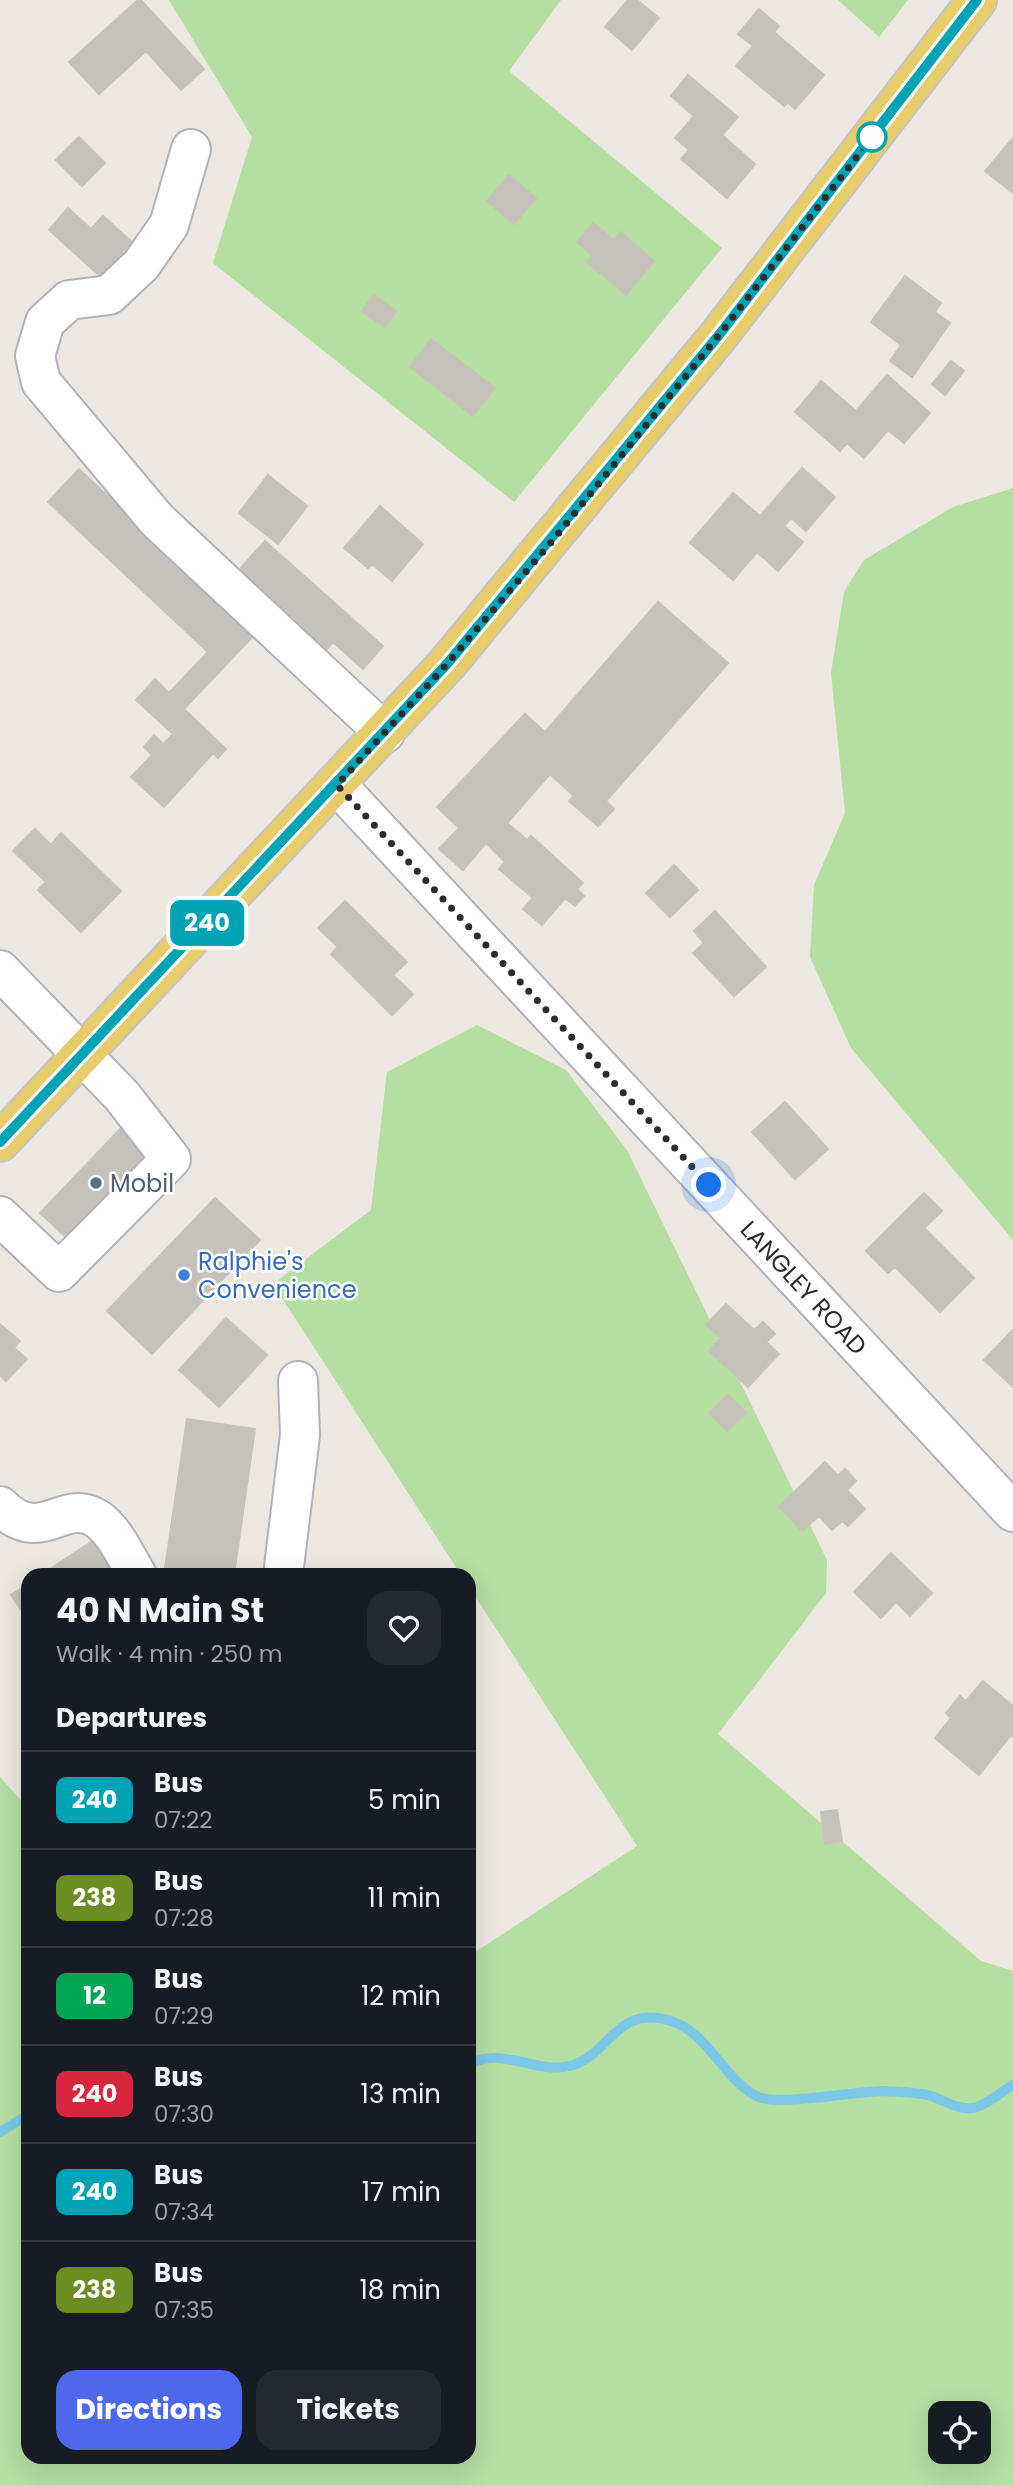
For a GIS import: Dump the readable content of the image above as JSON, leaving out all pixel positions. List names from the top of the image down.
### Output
{
  "streets": {
    "street": ["LANGLEY ROAD"]
  },
  "places": ["Mobil", "Ralphie's Convenience"],
  "lines": ["bus line 240"],
  "page": {
    "on_map": "240",
    "heading": [
      ["40 N Main St", "Walk · 4 min · 250 m"],
      "Departures"
    ],
    "list": [
      {
        "mark": "240",
        "name": "Bus",
        "note": "07:22",
        "value": "5 min"
      },
      {
        "mark": "238",
        "name": "Bus",
        "note": "07:28",
        "value": "11 min"
      },
      {
        "mark": "12",
        "name": "Bus",
        "note": "07:29",
        "value": "12 min"
      },
      {
        "mark": "240",
        "name": "Bus",
        "note": "07:30",
        "value": "13 min"
      },
      {
        "mark": "240",
        "name": "Bus",
        "note": "07:34",
        "value": "17 min"
      },
      {
        "mark": "238",
        "name": "Bus",
        "note": "07:35",
        "value": "18 min"
      }
    ],
    "buttons": ["Directions", "Tickets"]
  }
}
